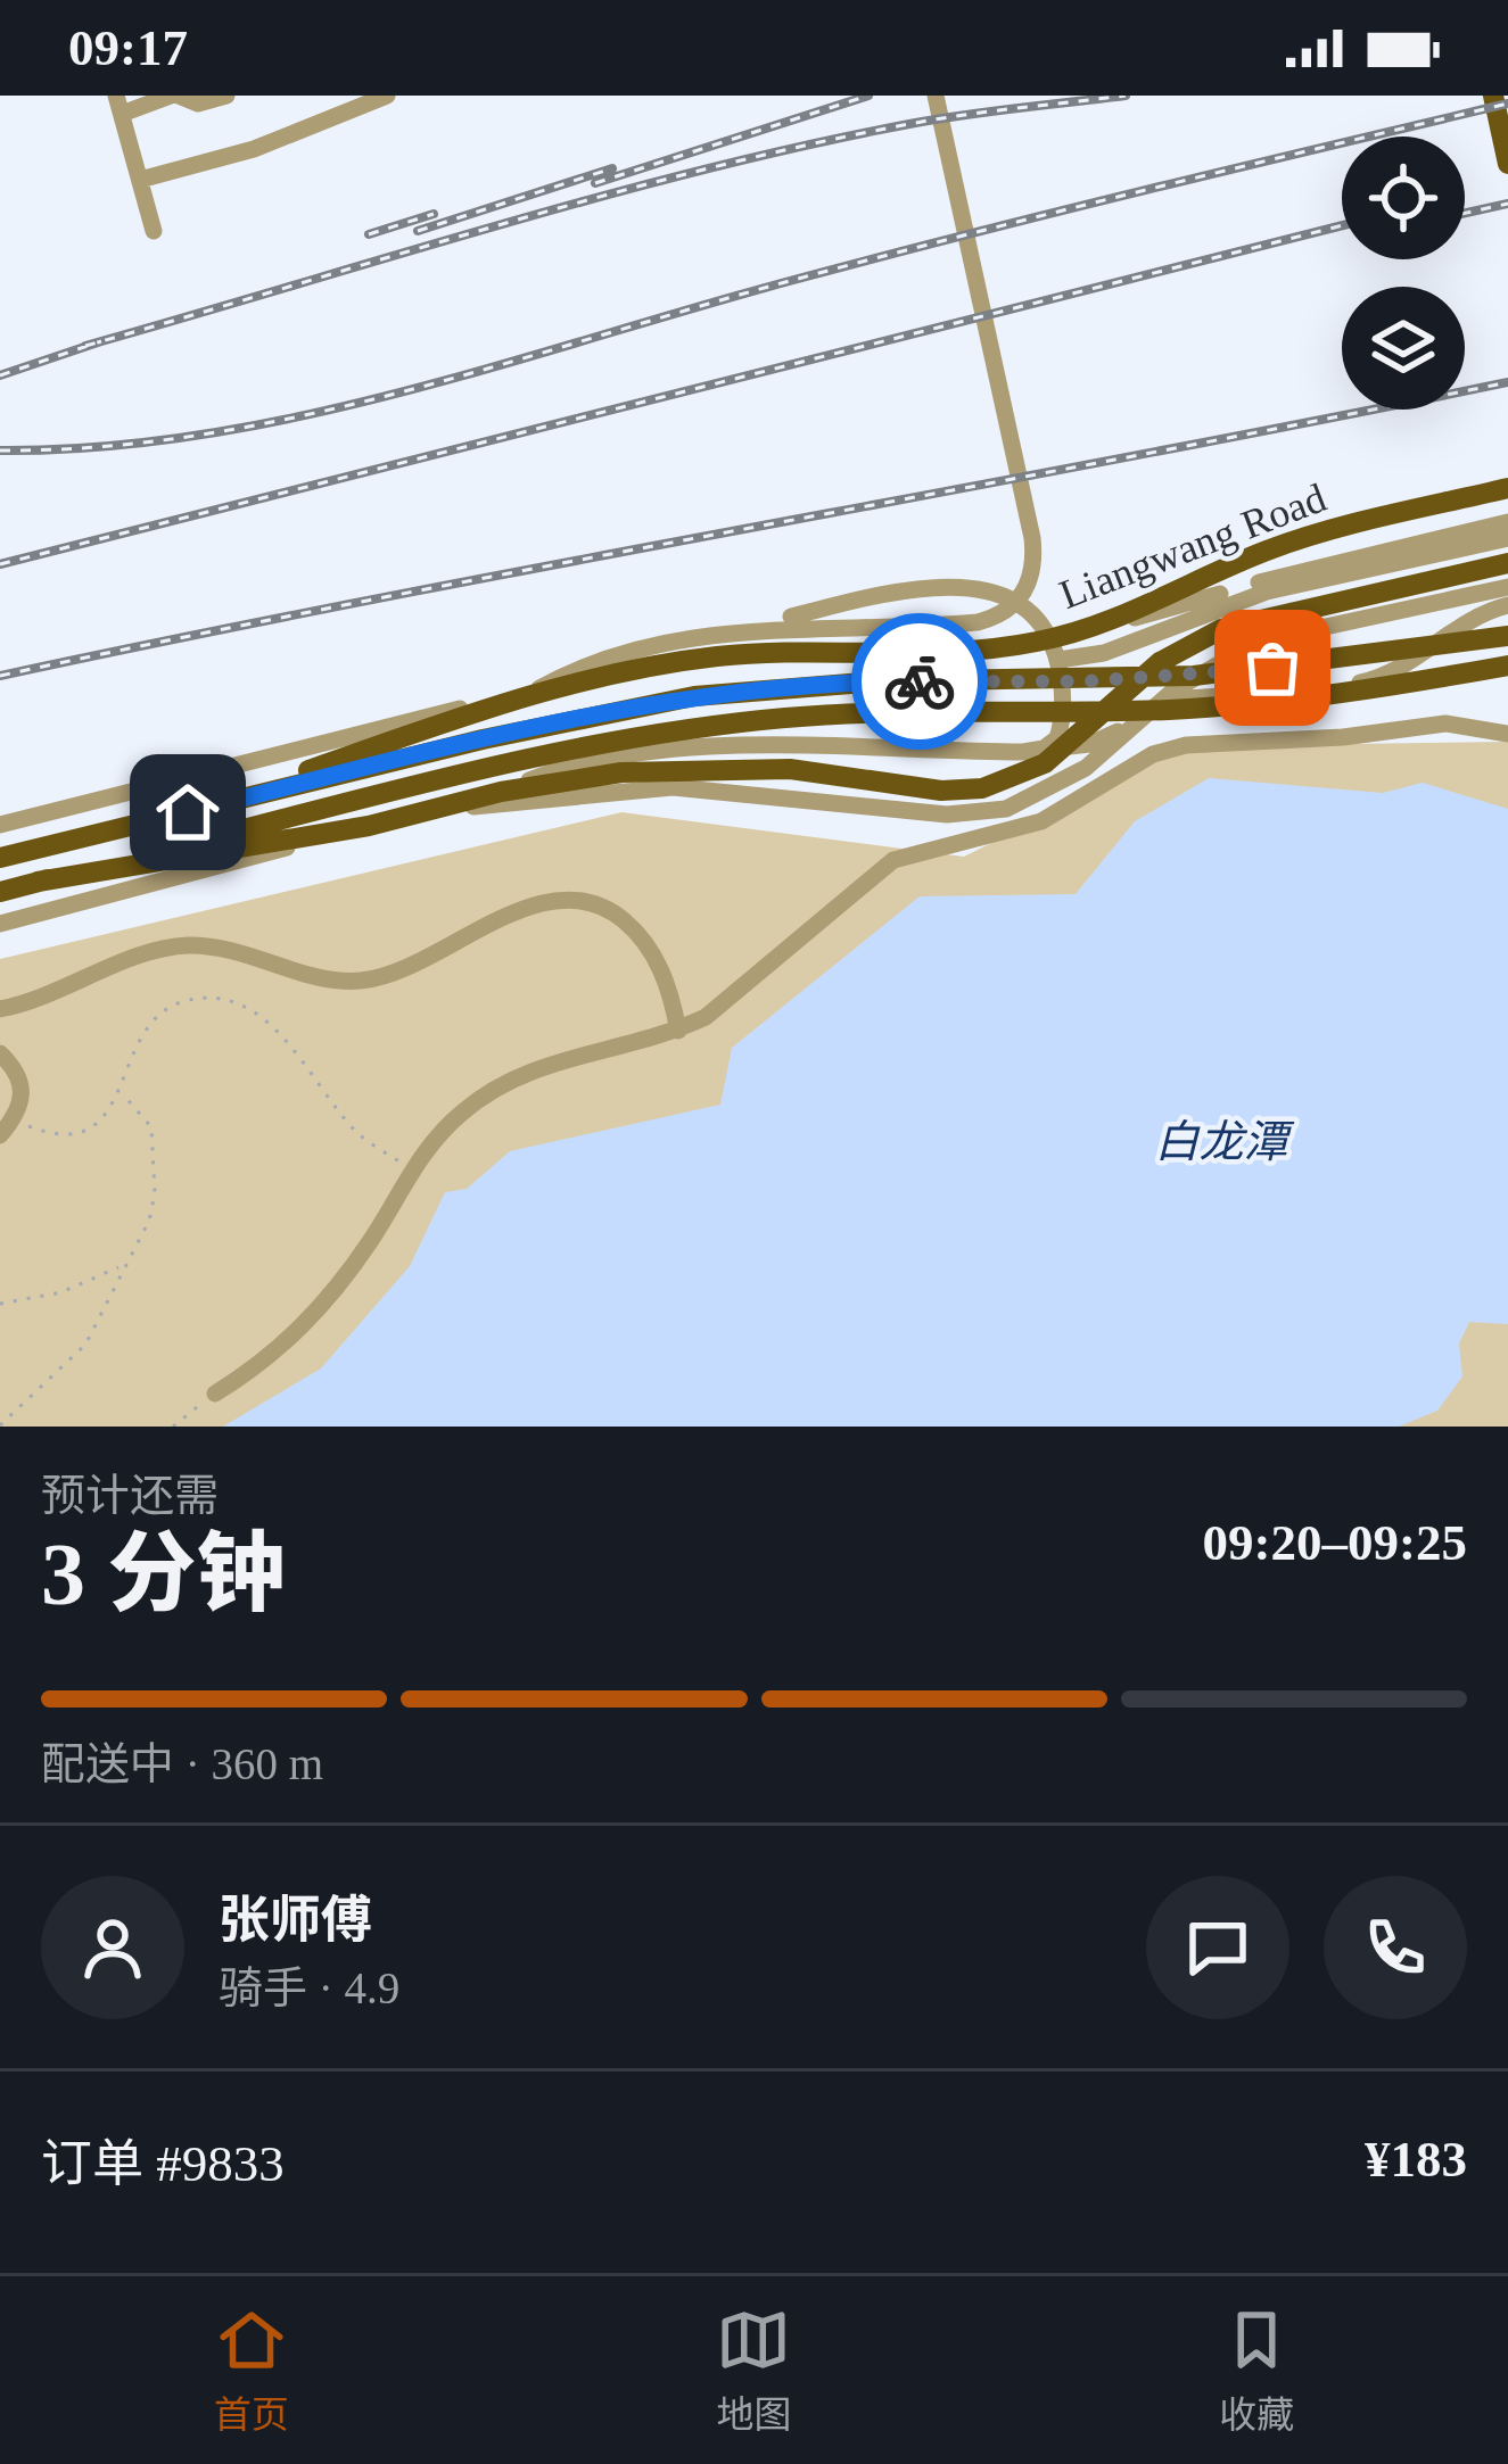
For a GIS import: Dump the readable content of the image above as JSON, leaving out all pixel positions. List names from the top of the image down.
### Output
{
  "streets": {
    "main road": ["Liangwang Road"]
  },
  "water": ["白龙潭"],
  "page": {
    "status": "09:17",
    "heading": ["3 分钟", "预计还需", "09:20–09:25"],
    "panel": [
      "张师傅",
      "骑手 · 4.9",
      "订单 #9833",
      "¥183"
    ],
    "bar": "配送中 · 360 m",
    "tabs": ["首页", "地图", "收藏"]
  }
}
